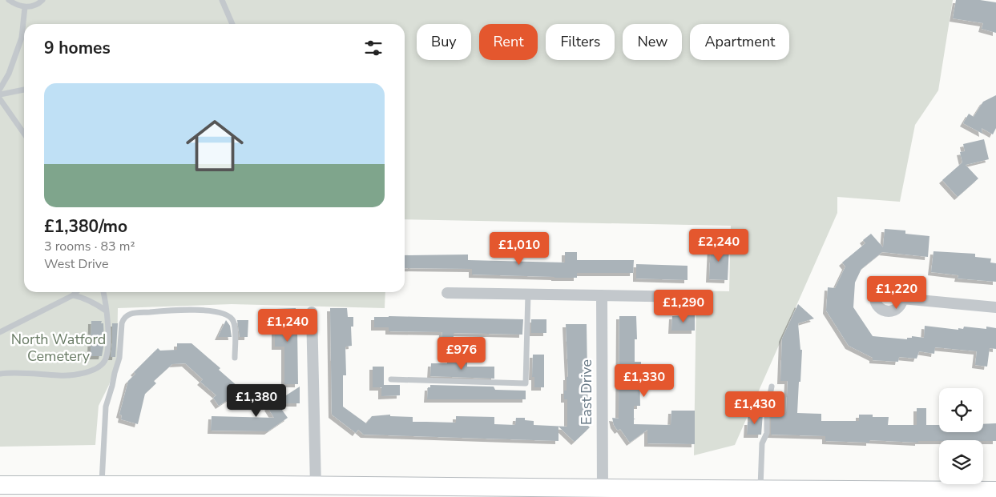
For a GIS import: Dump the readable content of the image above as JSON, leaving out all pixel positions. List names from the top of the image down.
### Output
{
  "streets": {
    "street": ["East Drive"]
  },
  "parks": ["North Watford Cemetery"],
  "page": {
    "chip": [
      "Buy",
      "Rent",
      "Filters",
      "New",
      "Apartment"
    ],
    "heading": "9 homes",
    "list": [
      {
        "name": "£1,380/mo",
        "note": "3 rooms · 83 m² · West Drive"
      }
    ],
    "price": [
      "£2,240",
      "£1,010",
      "£1,220",
      "£1,290",
      "£1,240",
      "£976",
      "£1,330",
      "£1,380",
      "£1,430"
    ]
  }
}
